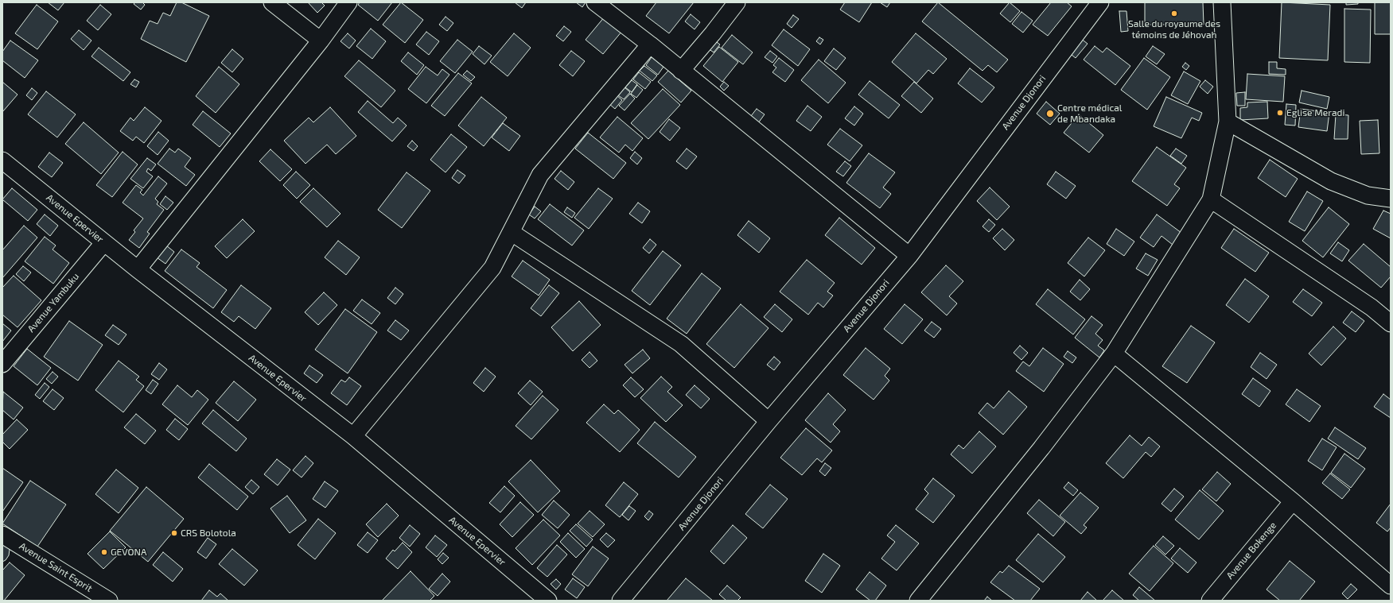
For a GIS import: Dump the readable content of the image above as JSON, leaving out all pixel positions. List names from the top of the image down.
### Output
{
  "streets": {
    "street": [
      "Avenue Djonori",
      "Avenue Epervier",
      "Avenue Yambuku",
      "Avenue Bokenge",
      "Avenue Saint Esprit"
    ]
  },
  "crossings": [
    ["Avenue Epervier", "Avenue Yambuku"]
  ],
  "places": [
    "Salle du royaume des témoins de Jéhovah",
    "Eglise Meradi",
    "Centre médical de Mbandaka",
    "CRS Bolotola",
    "GEVONA"
  ]
}
